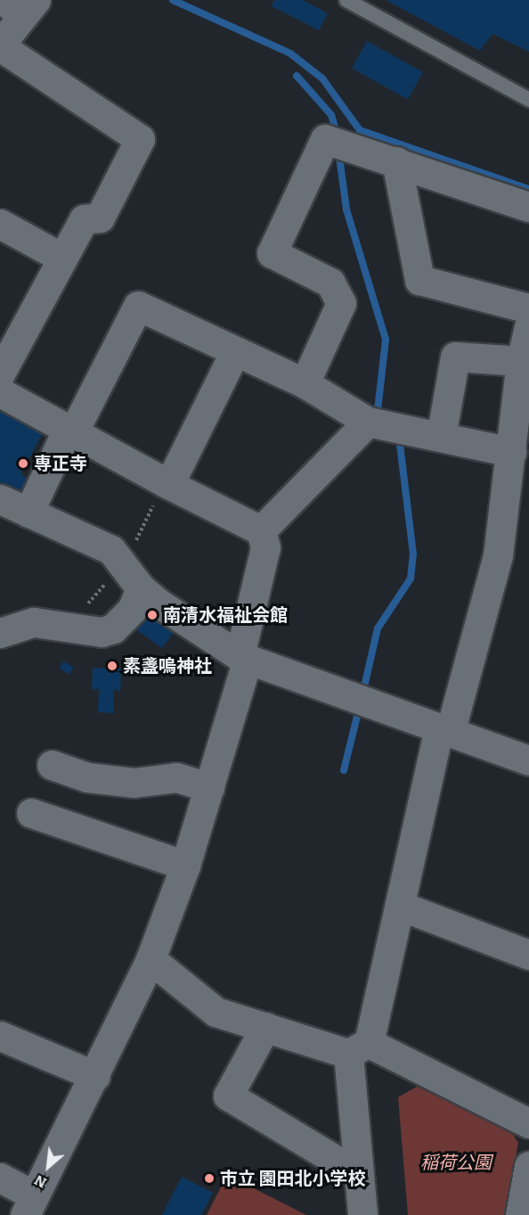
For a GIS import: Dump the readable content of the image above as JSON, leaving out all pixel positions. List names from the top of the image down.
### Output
{
  "parks": ["稲荷公園"],
  "places": [
    "専正寺",
    "南清水福祉会館",
    "素盞嗚神社",
    "市立 園田北小学校"
  ],
  "north": "bottom left"
}
